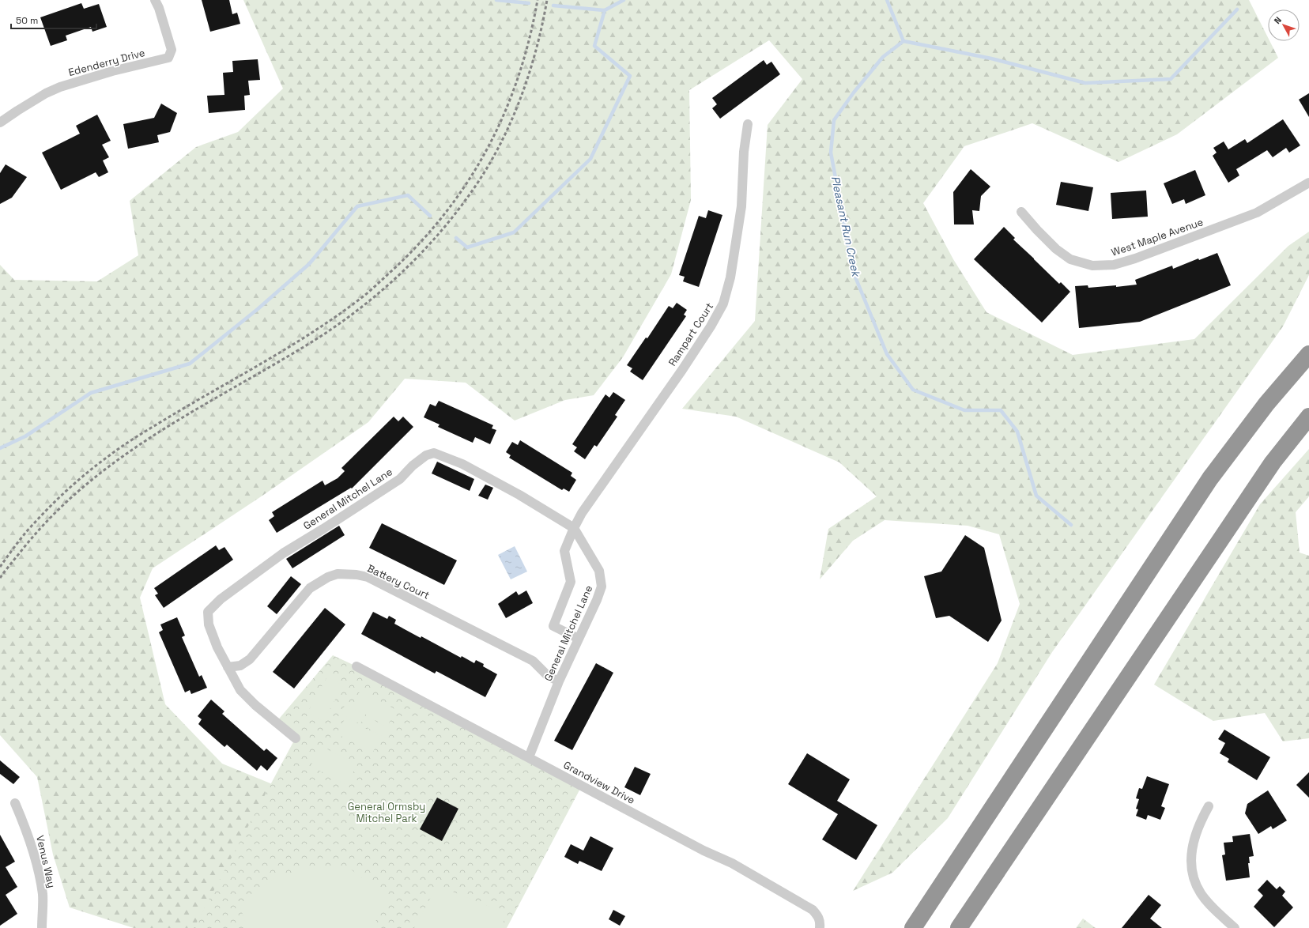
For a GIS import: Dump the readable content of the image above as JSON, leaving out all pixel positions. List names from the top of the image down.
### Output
{
  "streets": {
    "street": [
      "Edenderry Drive",
      "West Maple Avenue",
      "Rampart Court",
      "General Mitchel Lane",
      "Battery Court",
      "Grandview Drive",
      "Venus Way"
    ]
  },
  "crossings": [
    ["Rampart Court", "General Mitchel Lane"],
    ["General Mitchel Lane", "Battery Court"],
    ["General Mitchel Lane", "Grandview Drive"]
  ],
  "water": ["Pleasant Run Creek"],
  "parks": ["General Ormsby Mitchel Park"],
  "scale_bar": "50 m",
  "north": "top left"
}
